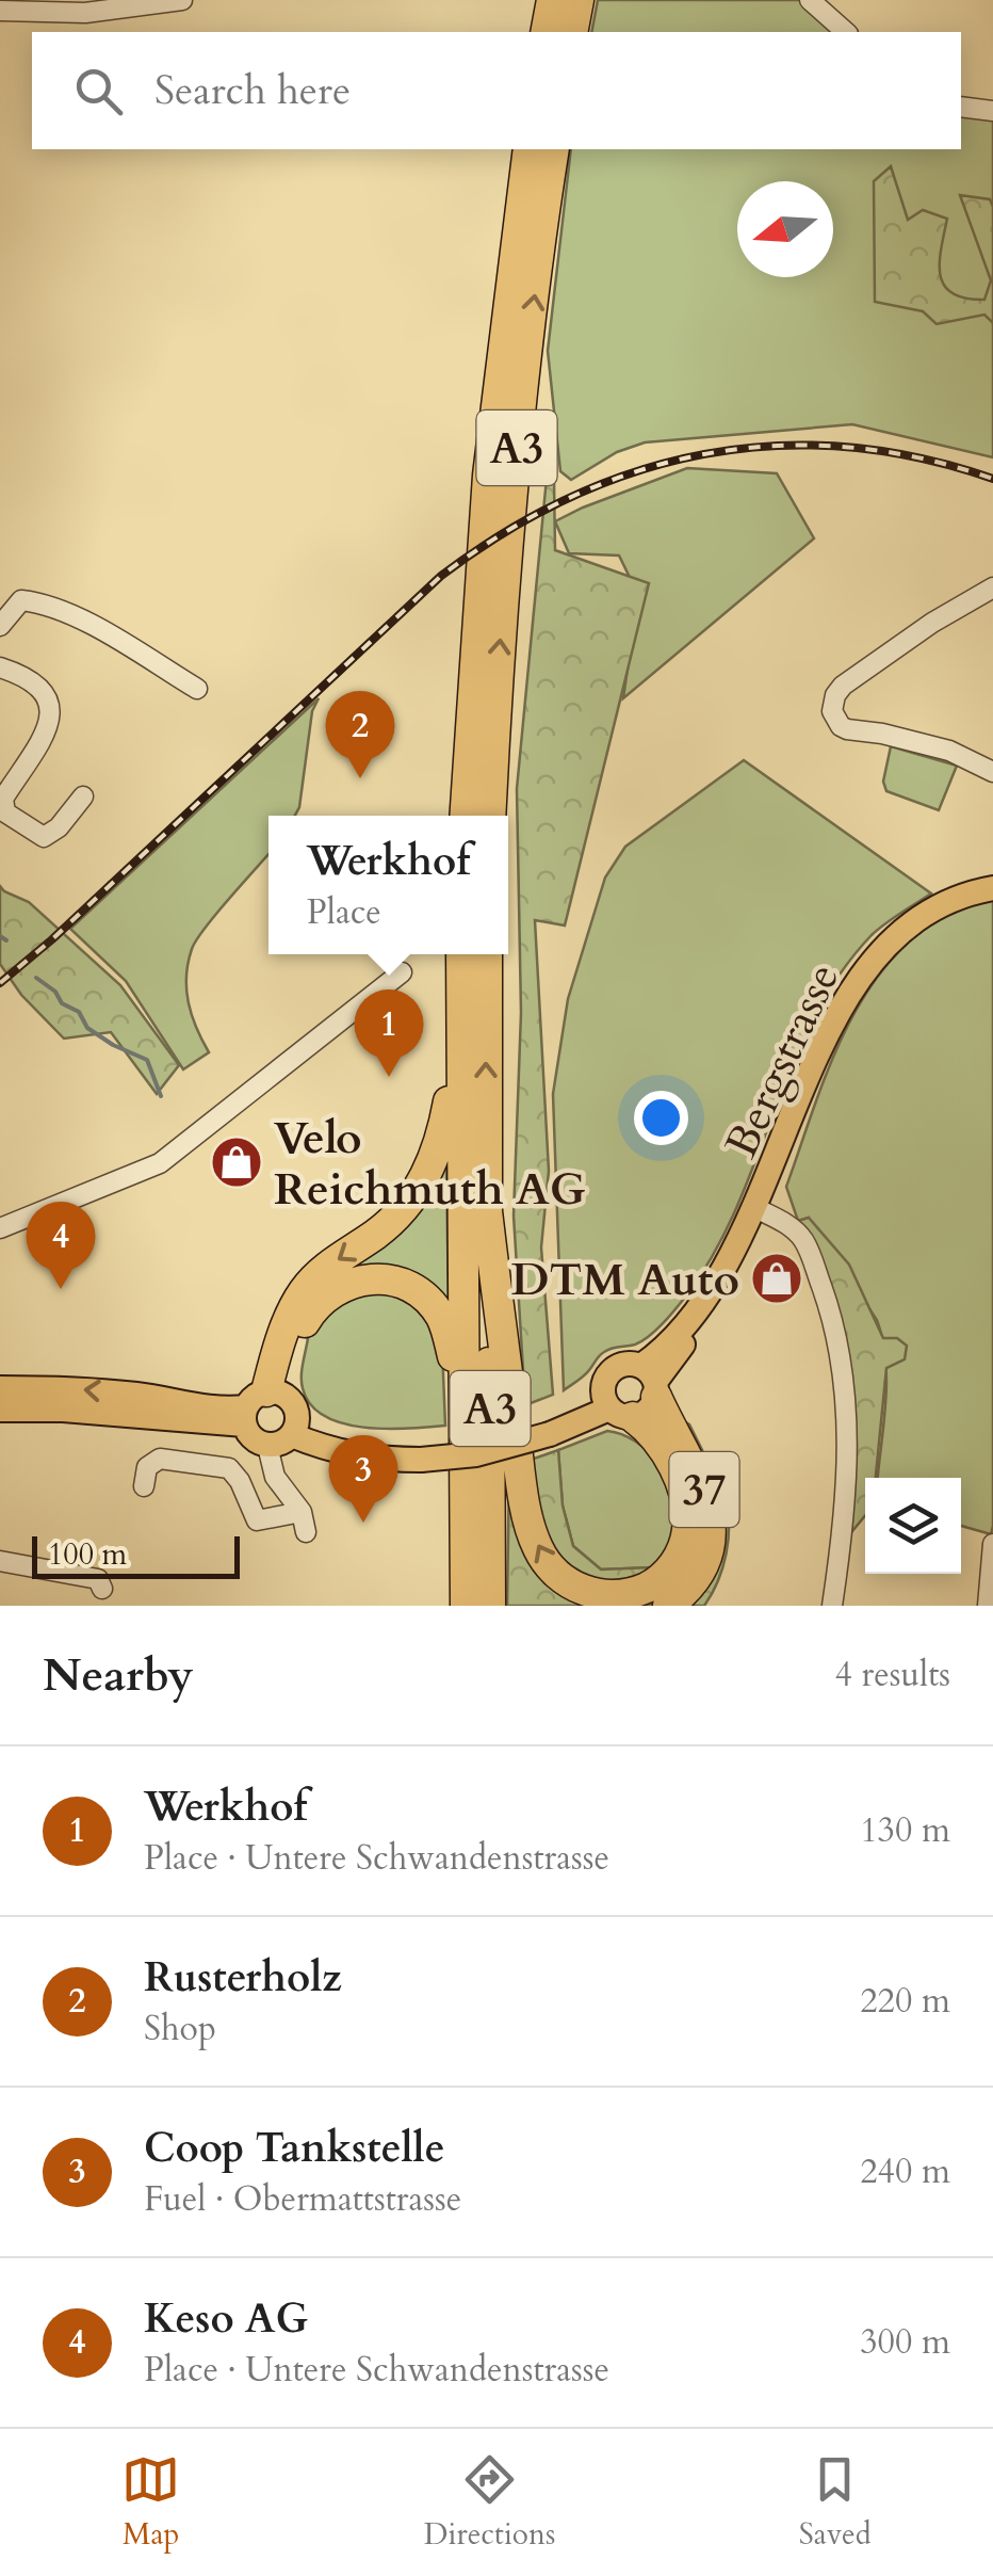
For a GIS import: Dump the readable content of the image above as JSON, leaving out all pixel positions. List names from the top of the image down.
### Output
{
  "streets": {
    "highway": ["A3", "37"],
    "main road": ["Bergstrasse"]
  },
  "crossings": [
    ["Bergstrasse", "37"]
  ],
  "places": {
    "shop": ["Velo Reichmuth AG", "DTM Auto"]
  },
  "scale_bar": "100 m",
  "north": "left",
  "page": {
    "search": "Search here",
    "pins": [
      "2",
      "1",
      "4",
      "3"
    ],
    "popup": ["Werkhof", "Place"],
    "scale": "100 m",
    "heading": ["Nearby", "4 results"],
    "list": [
      {
        "mark": "1",
        "name": "Werkhof",
        "note": "Place · Untere Schwandenstrasse",
        "value": "130 m"
      },
      {
        "mark": "2",
        "name": "Rusterholz",
        "note": "Shop",
        "value": "220 m"
      },
      {
        "mark": "3",
        "name": "Coop Tankstelle",
        "note": "Fuel · Obermattstrasse",
        "value": "240 m"
      },
      {
        "mark": "4",
        "name": "Keso AG",
        "note": "Place · Untere Schwandenstrasse",
        "value": "300 m"
      }
    ],
    "nav": ["Map", "Directions", "Saved"]
  }
}
